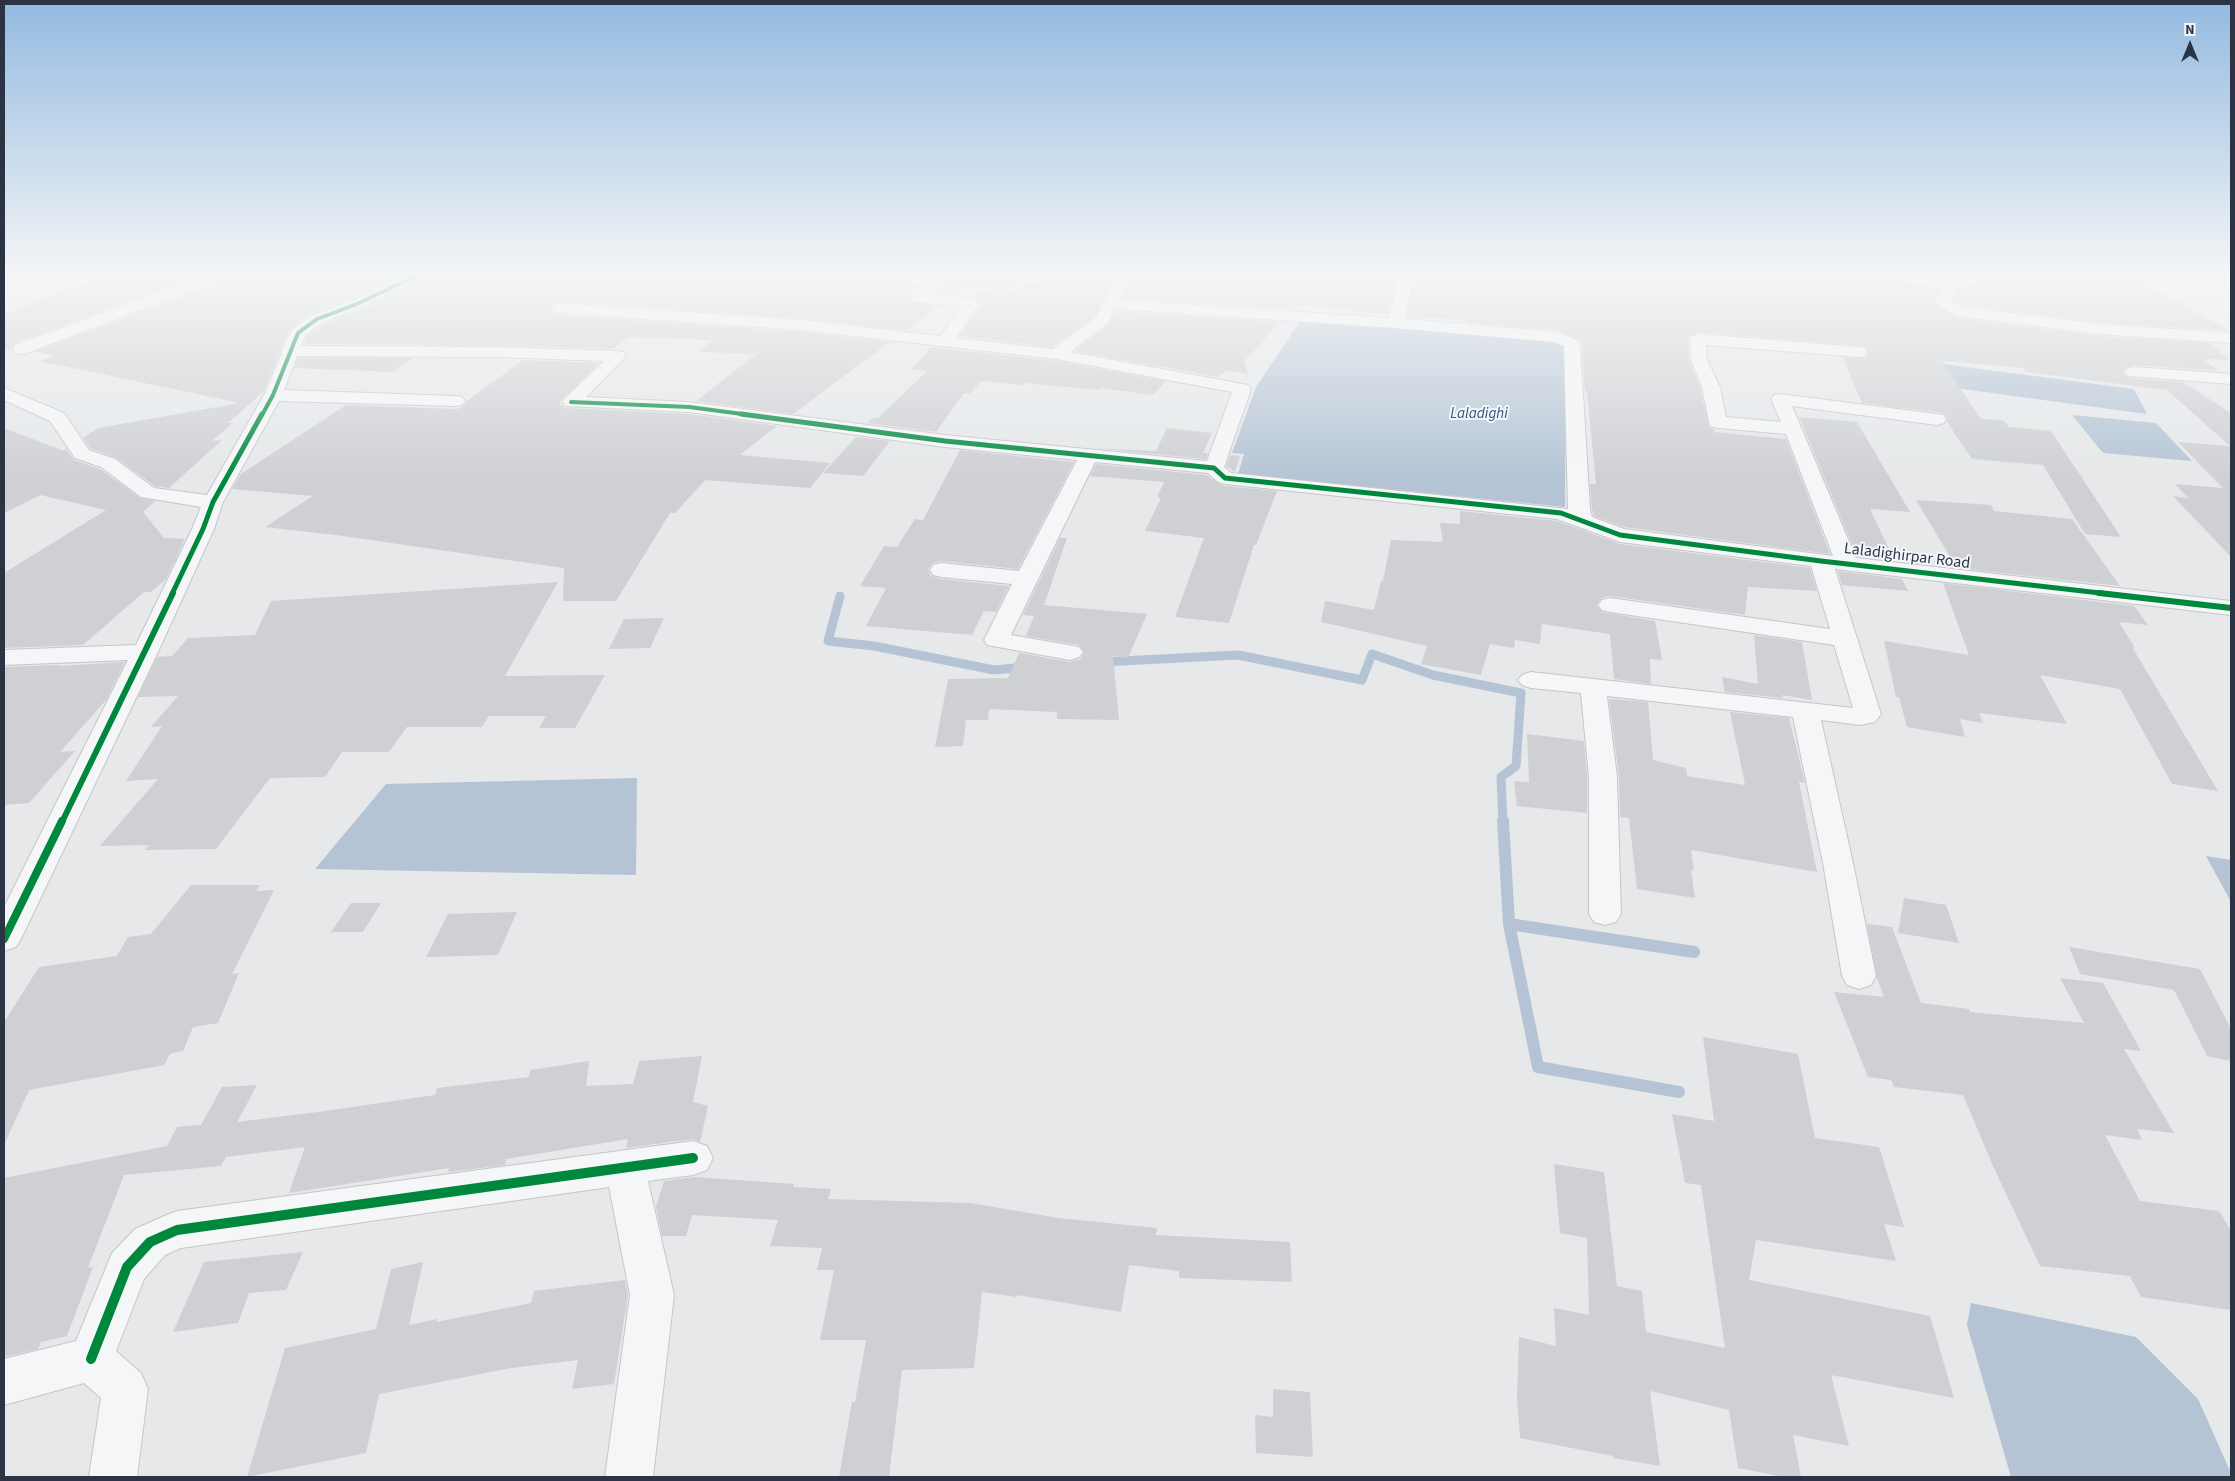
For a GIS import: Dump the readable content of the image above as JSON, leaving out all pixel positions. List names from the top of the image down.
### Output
{
  "streets": {
    "street": ["Laladighirpar Road"]
  },
  "water": ["Laladighi"],
  "north": "top"
}
